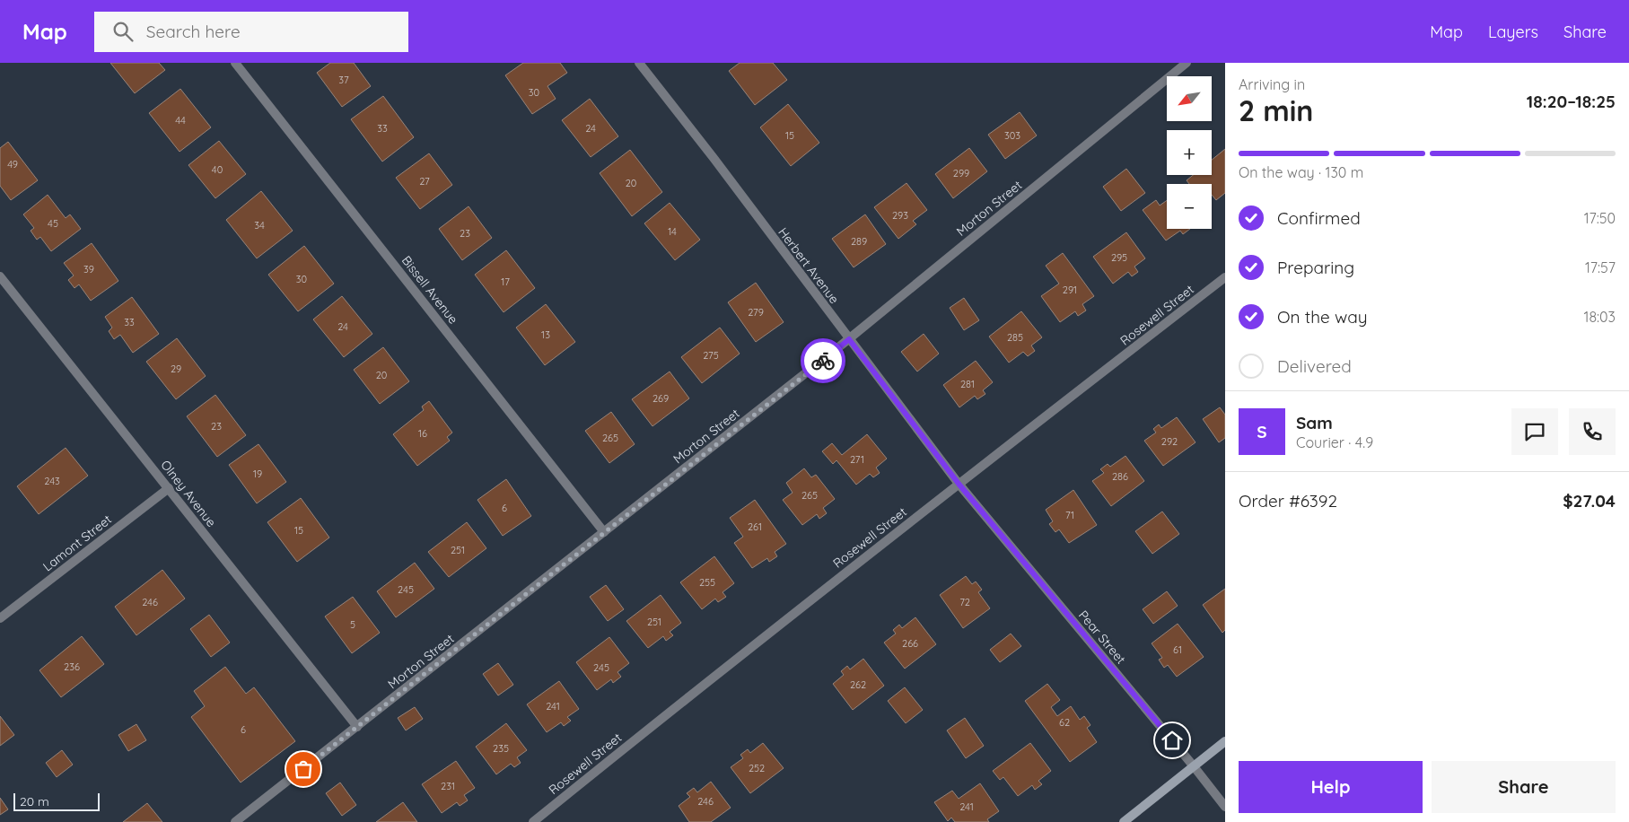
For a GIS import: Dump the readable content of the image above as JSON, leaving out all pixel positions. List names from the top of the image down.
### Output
{
  "streets": {
    "street": [
      "Morton Street",
      "Herbert Avenue",
      "Bissell Avenue",
      "Rosewell Street",
      "Olney Avenue",
      "Lamont Street",
      "Pear Street"
    ]
  },
  "crossings": [
    ["Morton Street", "Herbert Avenue"],
    ["Morton Street", "Bissell Avenue"],
    ["Morton Street", "Olney Avenue"],
    ["Herbert Avenue", "Rosewell Street"],
    ["Herbert Avenue", "Pear Street"],
    ["Rosewell Street", "Pear Street"],
    ["Olney Avenue", "Lamont Street"]
  ],
  "house_numbers": [
    "37",
    "30",
    "44",
    "33",
    "24",
    "15",
    "303",
    "49",
    "40",
    "299",
    "27",
    "20",
    "293",
    "45",
    "34",
    "14",
    "23",
    "289",
    "295",
    "39",
    "30",
    "17",
    "291",
    "279",
    "33",
    "24",
    "13",
    "285",
    "275",
    "29",
    "20",
    "281",
    "269",
    "23",
    "16",
    "265",
    "292",
    "271",
    "19",
    "286",
    "243",
    "265",
    "6",
    "71",
    "261",
    "15",
    "251",
    "255",
    "245",
    "246",
    "72",
    "251",
    "5",
    "266",
    "61",
    "236",
    "245",
    "262",
    "241",
    "62",
    "6",
    "235",
    "252",
    "231",
    "246",
    "241"
  ],
  "scale_bar": "20 m",
  "north": "bottom left",
  "page": {
    "header": "Map",
    "search": "Search here",
    "nav": ["Map", "Layers", "Share"],
    "heading": ["2 min", "Arriving in", "18:20–18:25"],
    "panel": [
      "Sam",
      "Courier · 4.9",
      "Order #6392",
      "$27.04"
    ],
    "map_buttons": ["+", "−"],
    "bar": "On the way · 130 m",
    "list": [
      ["Confirmed", "17:50"],
      ["Preparing", "17:57"],
      ["On the way", "18:03"],
      "Delivered"
    ],
    "round": "S",
    "buttons": ["Help", "Share"],
    "scale": "20 m"
  }
}
